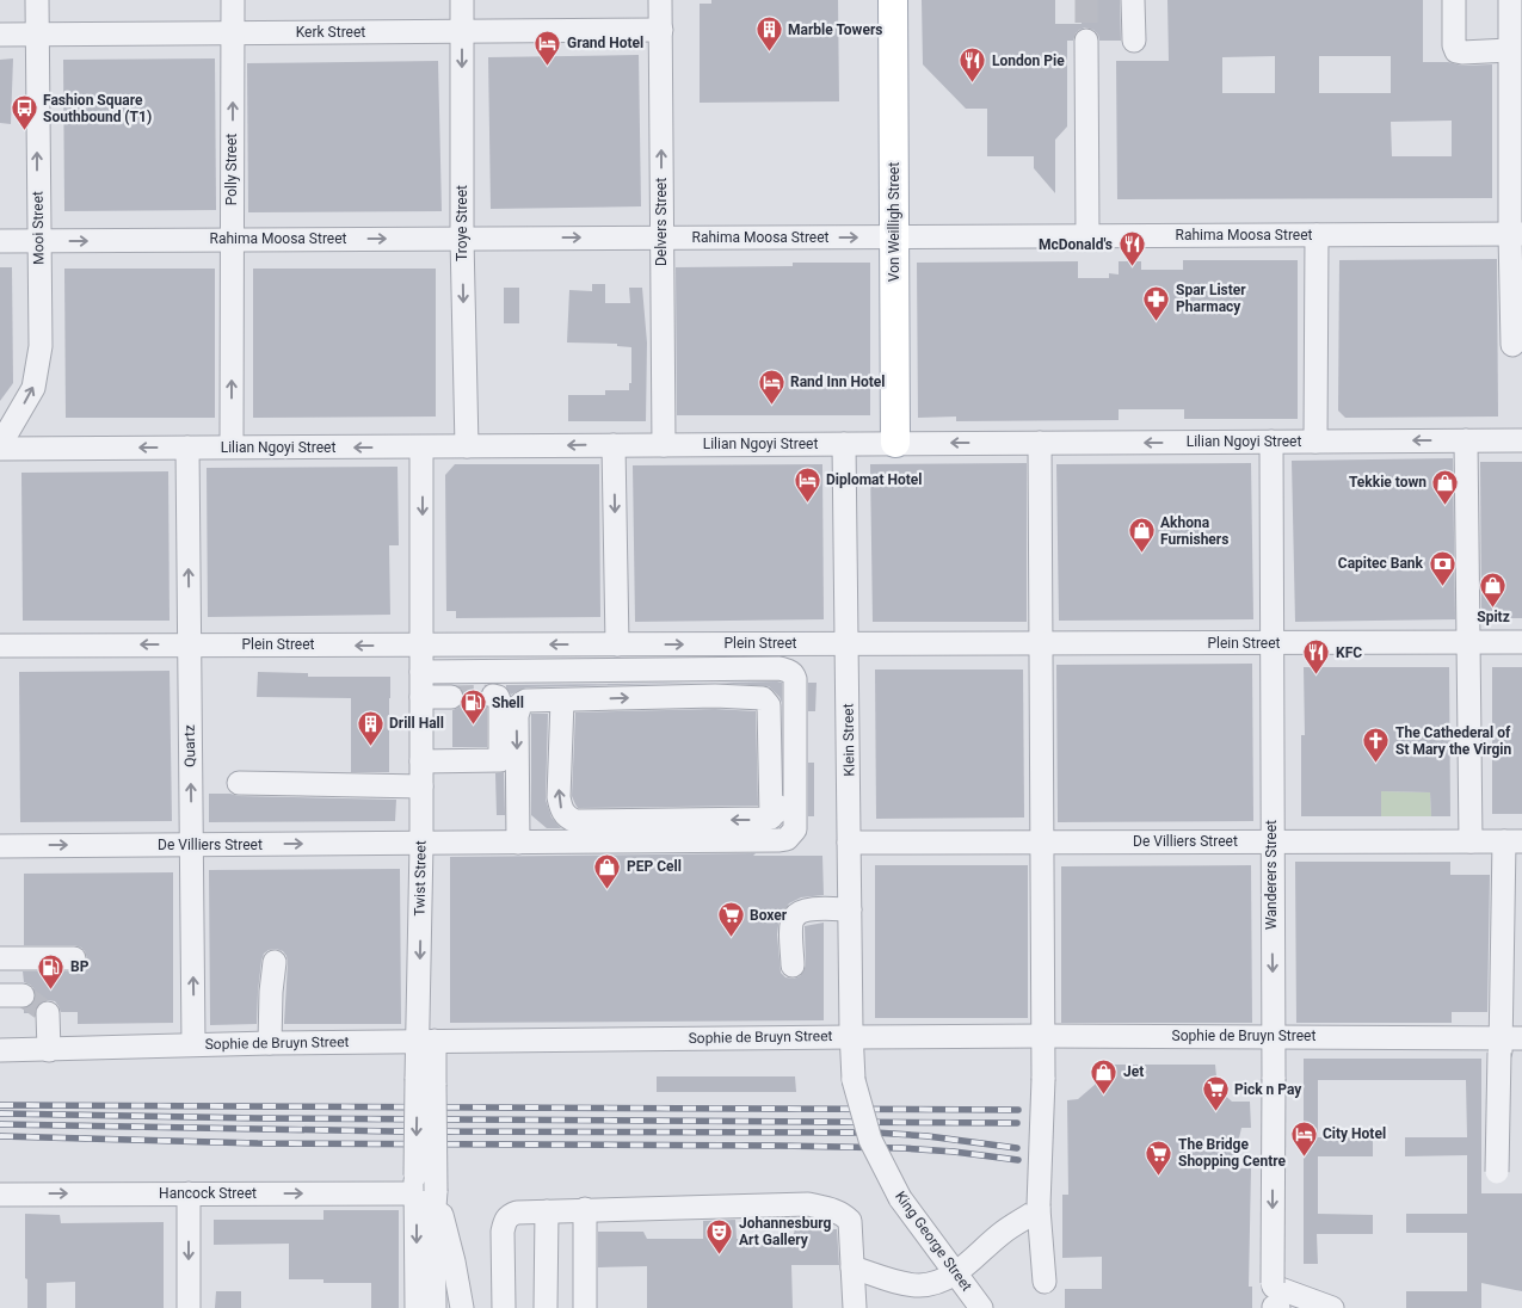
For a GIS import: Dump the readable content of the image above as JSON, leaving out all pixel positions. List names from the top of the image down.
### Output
{
  "streets": {
    "main road": ["Von Weilligh Street"],
    "street": [
      "Kerk Street",
      "Polly Street",
      "Delvers Street",
      "Troye Street",
      "Mooi Street",
      "Rahima Moosa Street",
      "Lilian Ngoyi Street",
      "Plein Street",
      "Klein Street",
      "Quartz",
      "De Villiers Street",
      "Wanderers Street",
      "Twist Street",
      "Sophie de Bruyn Street",
      "Hancock Street",
      "King George Street"
    ]
  },
  "crossings": [
    ["Kerk Street", "Polly Street"],
    ["Kerk Street", "Delvers Street"],
    ["Kerk Street", "Troye Street"],
    ["Kerk Street", "Mooi Street"],
    ["Polly Street", "Rahima Moosa Street"],
    ["Polly Street", "Lilian Ngoyi Street"],
    ["Delvers Street", "Rahima Moosa Street"],
    ["Delvers Street", "Lilian Ngoyi Street"],
    ["Von Weilligh Street", "Rahima Moosa Street"],
    ["Von Weilligh Street", "Lilian Ngoyi Street"],
    ["Troye Street", "Rahima Moosa Street"],
    ["Troye Street", "Lilian Ngoyi Street"],
    ["Mooi Street", "Rahima Moosa Street"],
    ["Mooi Street", "Lilian Ngoyi Street"],
    ["Lilian Ngoyi Street", "Klein Street"],
    ["Lilian Ngoyi Street", "Quartz"],
    ["Lilian Ngoyi Street", "Wanderers Street"],
    ["Lilian Ngoyi Street", "Twist Street"],
    ["Plein Street", "Klein Street"],
    ["Plein Street", "Quartz"],
    ["Plein Street", "Wanderers Street"],
    ["Plein Street", "Twist Street"],
    ["Klein Street", "De Villiers Street"],
    ["Klein Street", "Sophie de Bruyn Street"],
    ["Klein Street", "King George Street"],
    ["Quartz", "De Villiers Street"],
    ["Quartz", "Sophie de Bruyn Street"],
    ["De Villiers Street", "Wanderers Street"],
    ["De Villiers Street", "Twist Street"],
    ["Wanderers Street", "Sophie de Bruyn Street"],
    ["Twist Street", "Sophie de Bruyn Street"],
    ["Twist Street", "Hancock Street"],
    ["Sophie de Bruyn Street", "King George Street"]
  ],
  "one_way": [
    "Polly Street",
    "Delvers Street",
    "Troye Street",
    "Mooi Street",
    "Rahima Moosa Street",
    "Lilian Ngoyi Street",
    "Quartz",
    "Wanderers Street",
    "Hancock Street"
  ],
  "places": {
    "building": ["Marble Towers", "Drill Hall"],
    "hotel": [
      "Grand Hotel",
      "Rand Inn Hotel",
      "Diplomat Hotel",
      "City Hotel"
    ],
    "restaurant": ["London Pie", "McDonald's", "KFC"],
    "bus stop": ["Fashion Square Southbound (T1)"],
    "pharmacy": ["Spar Lister Pharmacy"],
    "shop": [
      "Tekkie town",
      "Akhona Furnishers",
      "Spitz",
      "PEP Cell",
      "Jet"
    ],
    "bank": ["Capitec Bank"],
    "fuel station": ["Shell", "BP"],
    "church": ["The Cathederal of St Mary the Virgin"],
    "supermarket": ["Boxer", "Pick n Pay", "The Bridge Shopping Centre"],
    "theatre": ["Johannesburg Art Gallery"]
  }
}
